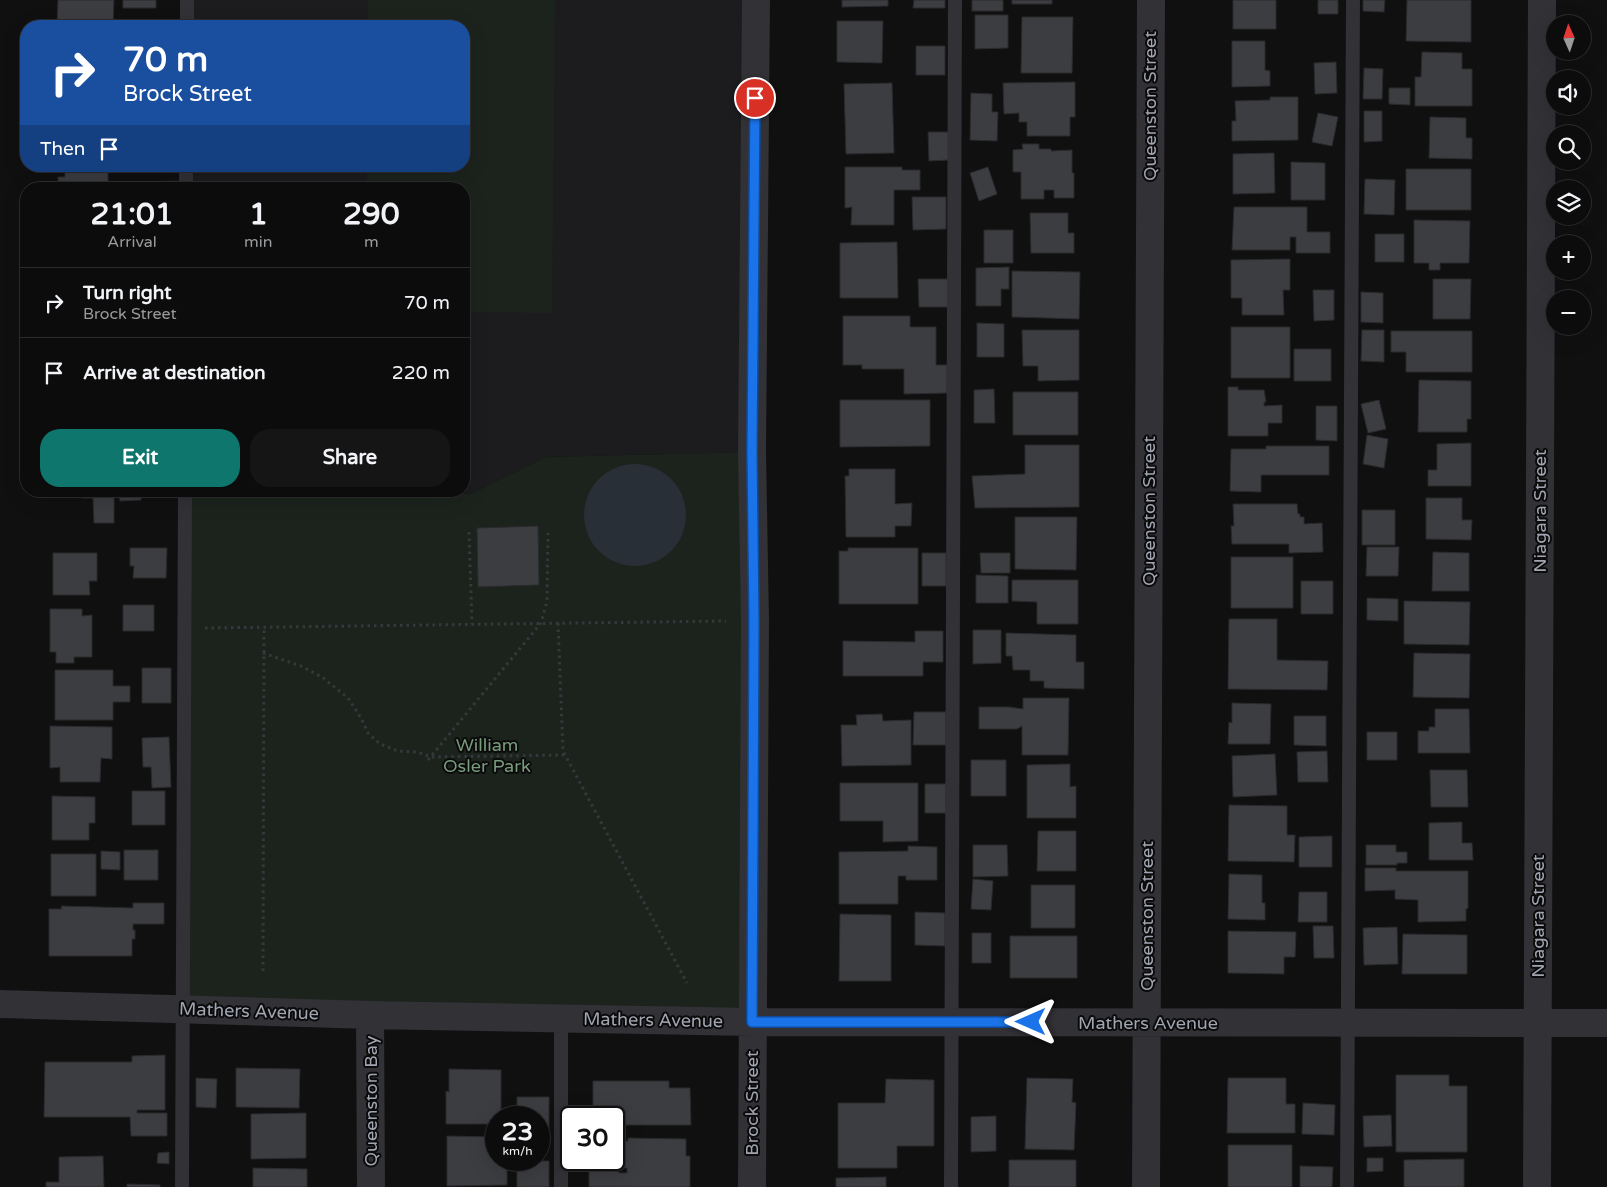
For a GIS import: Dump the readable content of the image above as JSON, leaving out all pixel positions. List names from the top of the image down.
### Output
{
  "streets": {
    "street": [
      "Queenston Street",
      "Niagara Street",
      "Mathers Avenue",
      "Queenston Bay",
      "Brock Street"
    ]
  },
  "crossings": [
    ["Queenston Street", "Mathers Avenue"],
    ["Niagara Street", "Mathers Avenue"],
    ["Mathers Avenue", "Queenston Bay"],
    ["Mathers Avenue", "Brock Street"]
  ],
  "parks": ["William Osler Park"],
  "north": "top",
  "page": {
    "map_buttons": ["+", "−"],
    "turn": ["70 m", "Brock Street"],
    "then": "Then",
    "eta": [
      "21:01",
      "Arrival",
      "1",
      "min",
      "290",
      "m"
    ],
    "list": [
      {
        "name": "Turn right",
        "note": "Brock Street",
        "value": "70 m"
      },
      {
        "name": "Arrive at destination",
        "value": "220 m"
      }
    ],
    "buttons": ["Exit", "Share"],
    "speed": "23 km/h",
    "limit": "30"
  }
}
